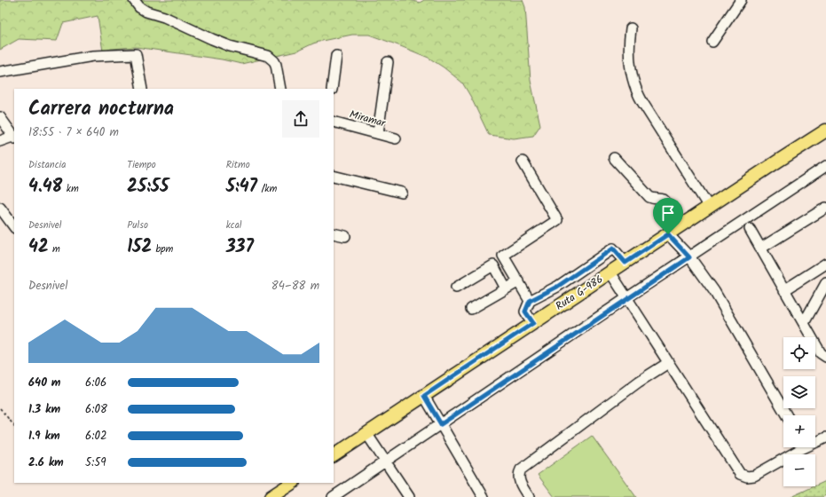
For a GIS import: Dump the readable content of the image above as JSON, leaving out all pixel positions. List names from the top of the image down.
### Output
{
  "streets": {
    "main road": ["Ruta G-986"],
    "street": ["Miramar"]
  },
  "page": {
    "heading": ["Carrera nocturna", "18:55 · 7 × 640 m"],
    "stats": [
      ["Distancia", "4.48 km"],
      ["Tiempo", "25:55"],
      ["Ritmo", "5:47 /km"],
      ["Desnivel", "42 m"],
      ["Pulso", "152 bpm"],
      ["kcal", "337"]
    ],
    "chart": ["Desnivel", "84–88 m"],
    "map_buttons": ["+", "−"],
    "list": [
      {
        "name": "640 m",
        "note": "6:06"
      },
      {
        "name": "1.3 km",
        "note": "6:08"
      },
      {
        "name": "1.9 km",
        "note": "6:02"
      },
      {
        "name": "2.6 km",
        "note": "5:59"
      }
    ]
  }
}
